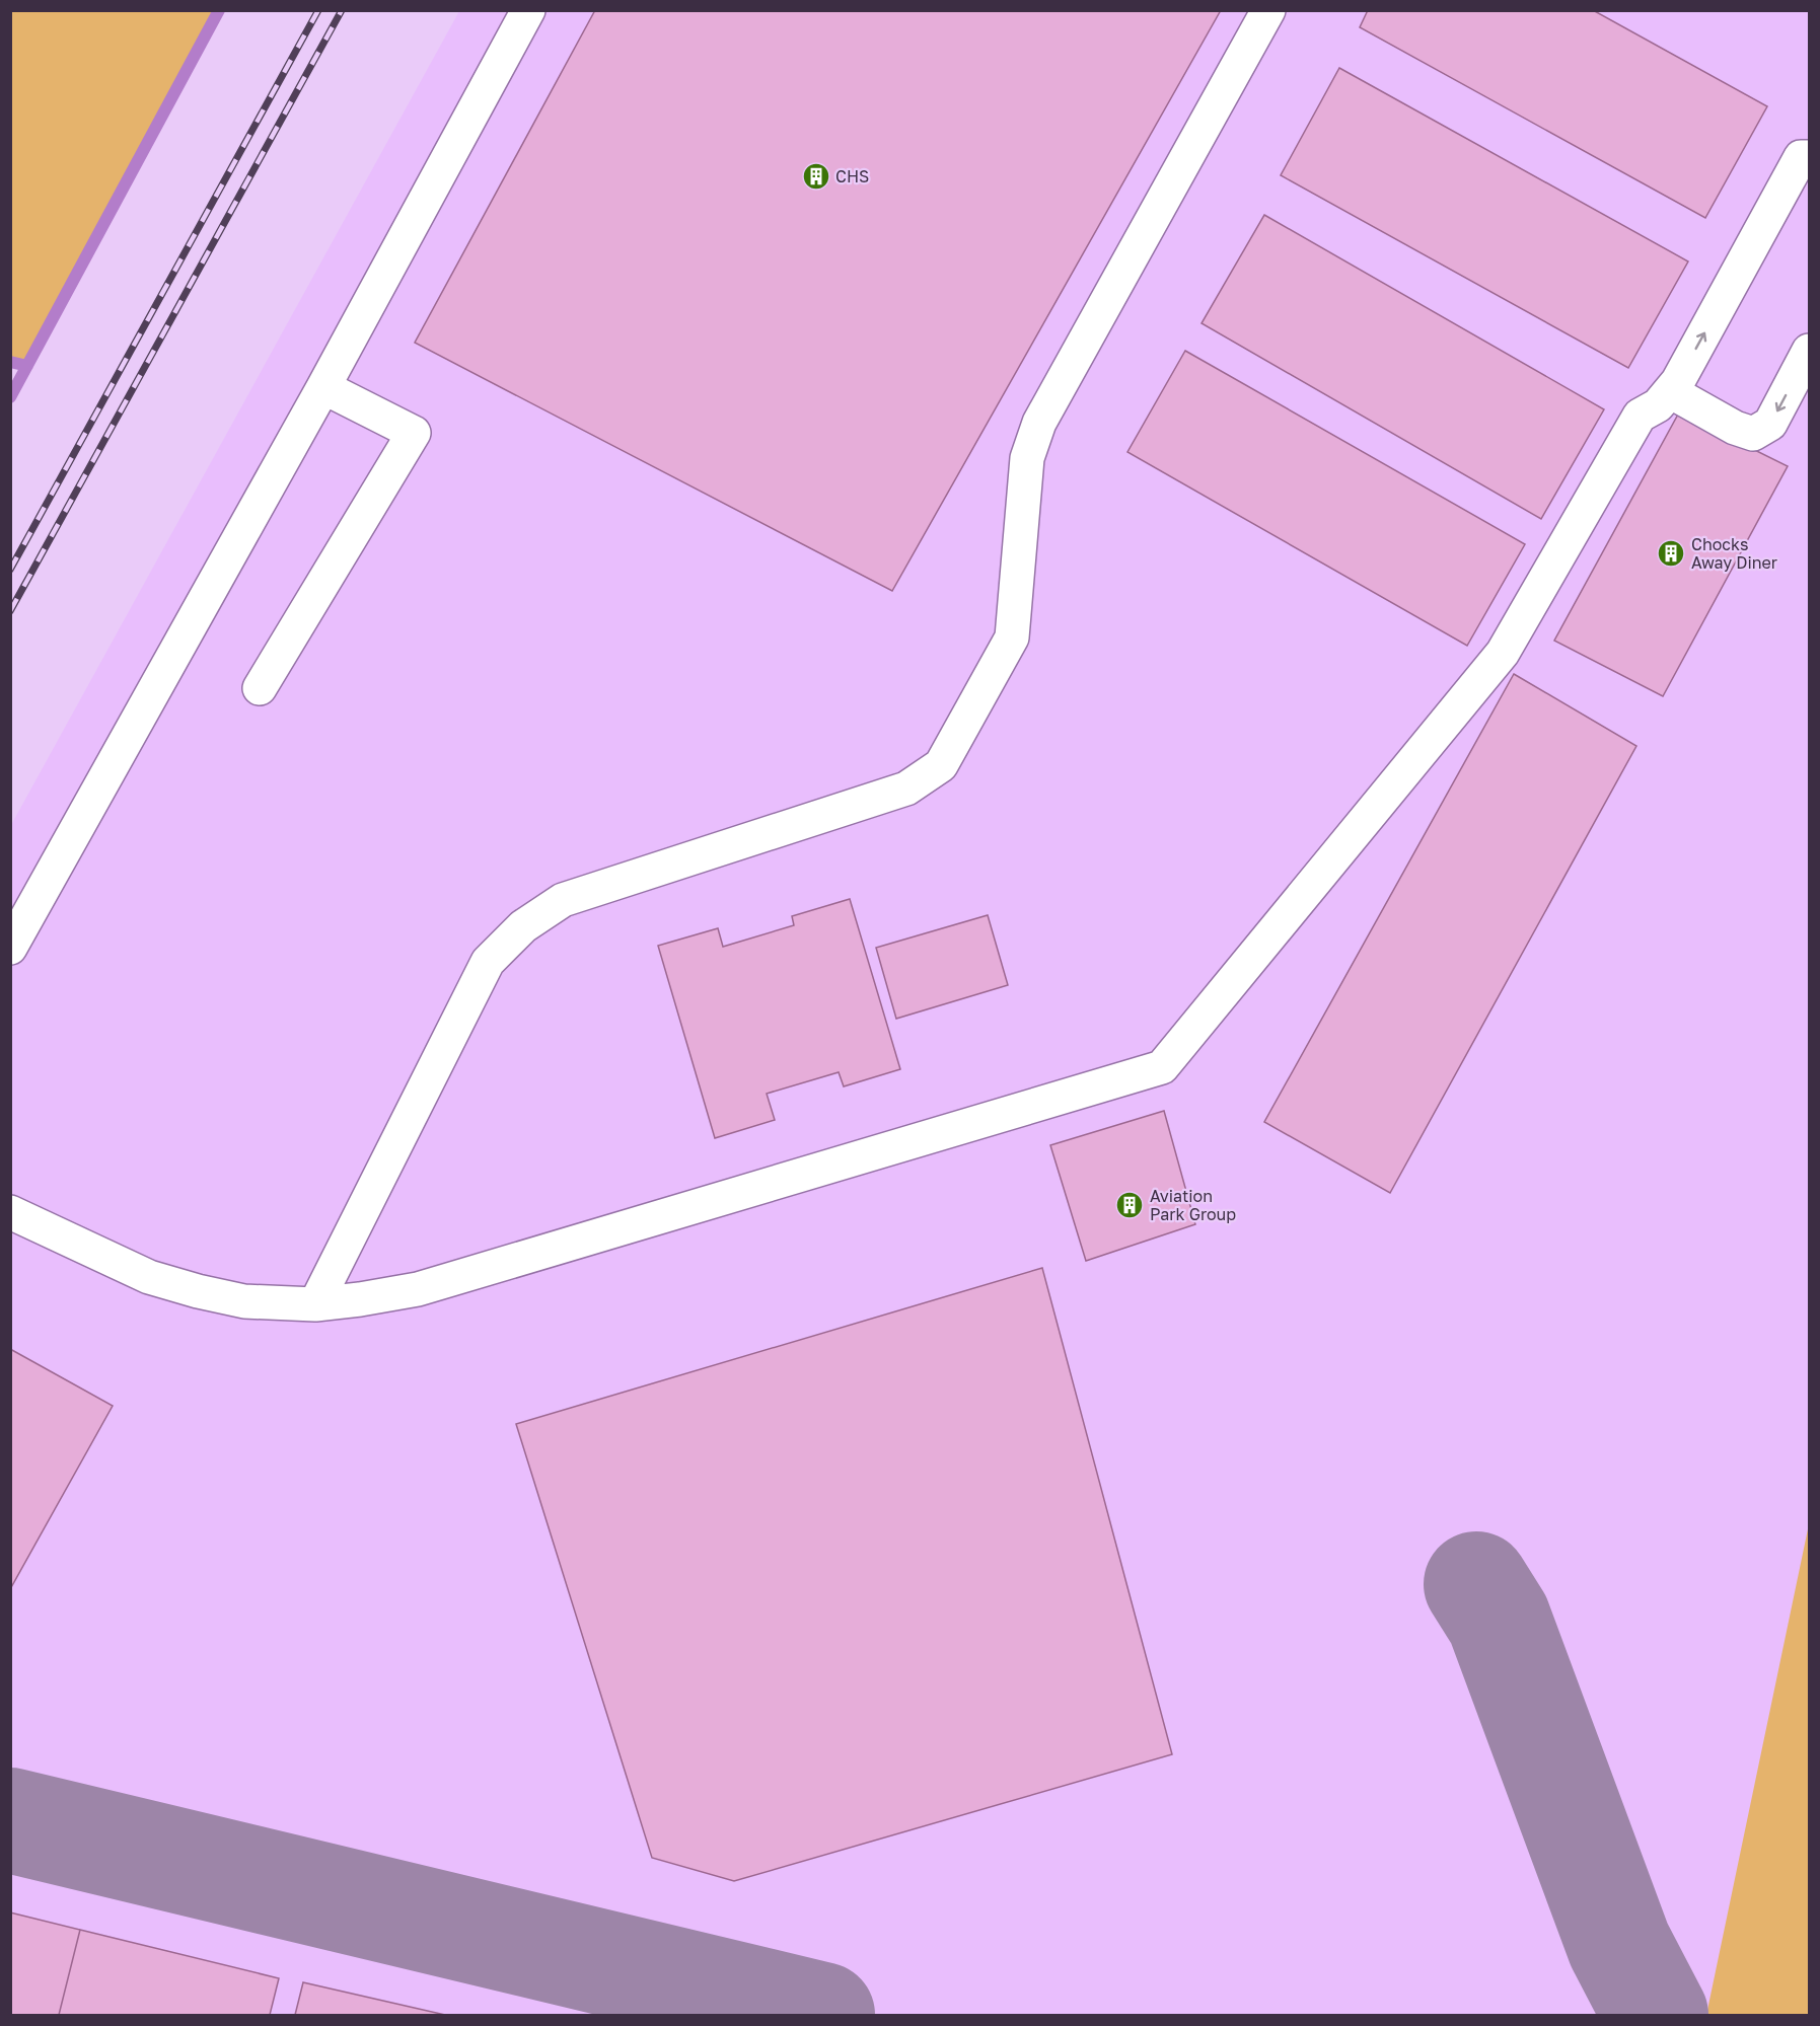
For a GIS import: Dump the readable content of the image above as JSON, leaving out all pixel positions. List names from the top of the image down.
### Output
{
  "places": {
    "building": ["CHS", "Chocks Away Diner", "Aviation Park Group"]
  }
}
